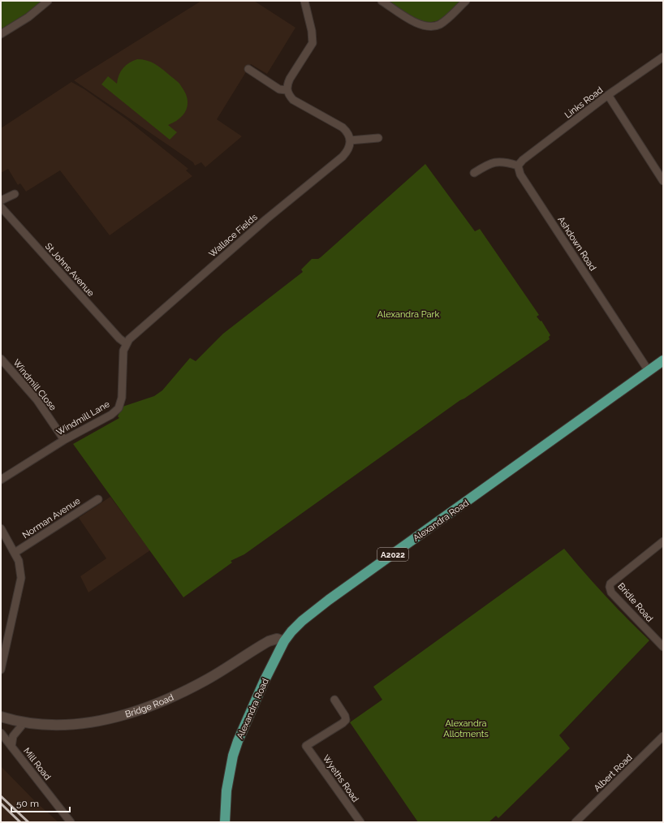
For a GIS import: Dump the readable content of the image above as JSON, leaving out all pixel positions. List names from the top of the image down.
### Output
{
  "streets": {
    "main road": ["Alexandra Road", "A2022", "Bridge Road"],
    "street": [
      "Links Road",
      "Wallace Fields",
      "Ashdown Road",
      "St Johns Avenue",
      "Windmill Close",
      "Windmill Lane",
      "Norman Avenue",
      "Bridle Road",
      "Mill Road",
      "Albert Road",
      "Wyeths Road"
    ]
  },
  "crossings": [
    ["Links Road", "Ashdown Road"],
    ["Wallace Fields", "St Johns Avenue"],
    ["Wallace Fields", "Windmill Lane"],
    ["Ashdown Road", "Alexandra Road"],
    ["St Johns Avenue", "Windmill Lane"],
    ["Windmill Close", "Windmill Lane"],
    ["Alexandra Road", "Bridge Road"]
  ],
  "parks": ["Alexandra Park", "Alexandra Allotments"],
  "scale_bar": "50 m"
}
